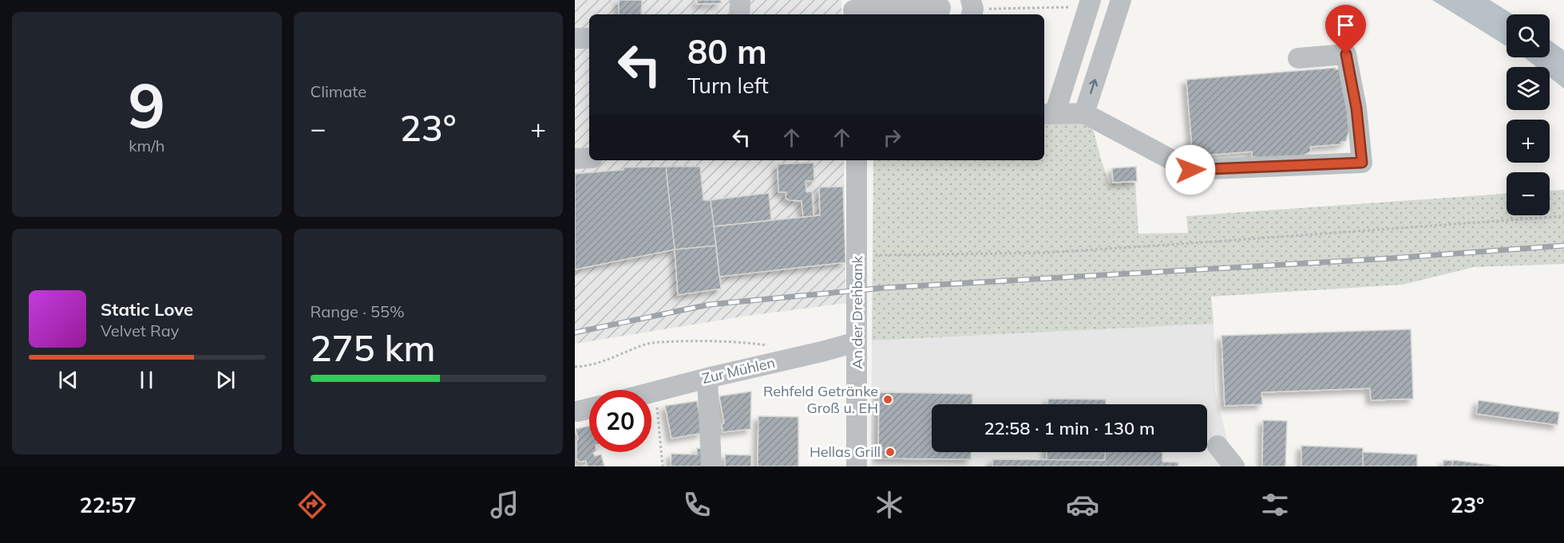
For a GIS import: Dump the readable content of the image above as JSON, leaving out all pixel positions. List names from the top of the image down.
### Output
{
  "streets": {
    "street": ["An der Drehbank", "Zur Mühlen"]
  },
  "crossings": [
    ["An der Drehbank", "Zur Mühlen"]
  ],
  "places": ["Rehfeld Getränke Groß u. EH", "Hellas Grill"],
  "page": {
    "tile": [
      ["9", "km/h"],
      "Climate",
      ["Range · 55%", "275 km"]
    ],
    "map_buttons": ["+", "−"],
    "turn": ["80 m", "Turn left"],
    "heat": ["−", "23°", "+"],
    "song": ["Static Love", "Velvet Ray"],
    "limit": "20",
    "trip": "22:58 · 1 min · 130 m",
    "tabs": ["22:57", "23°"]
  }
}
